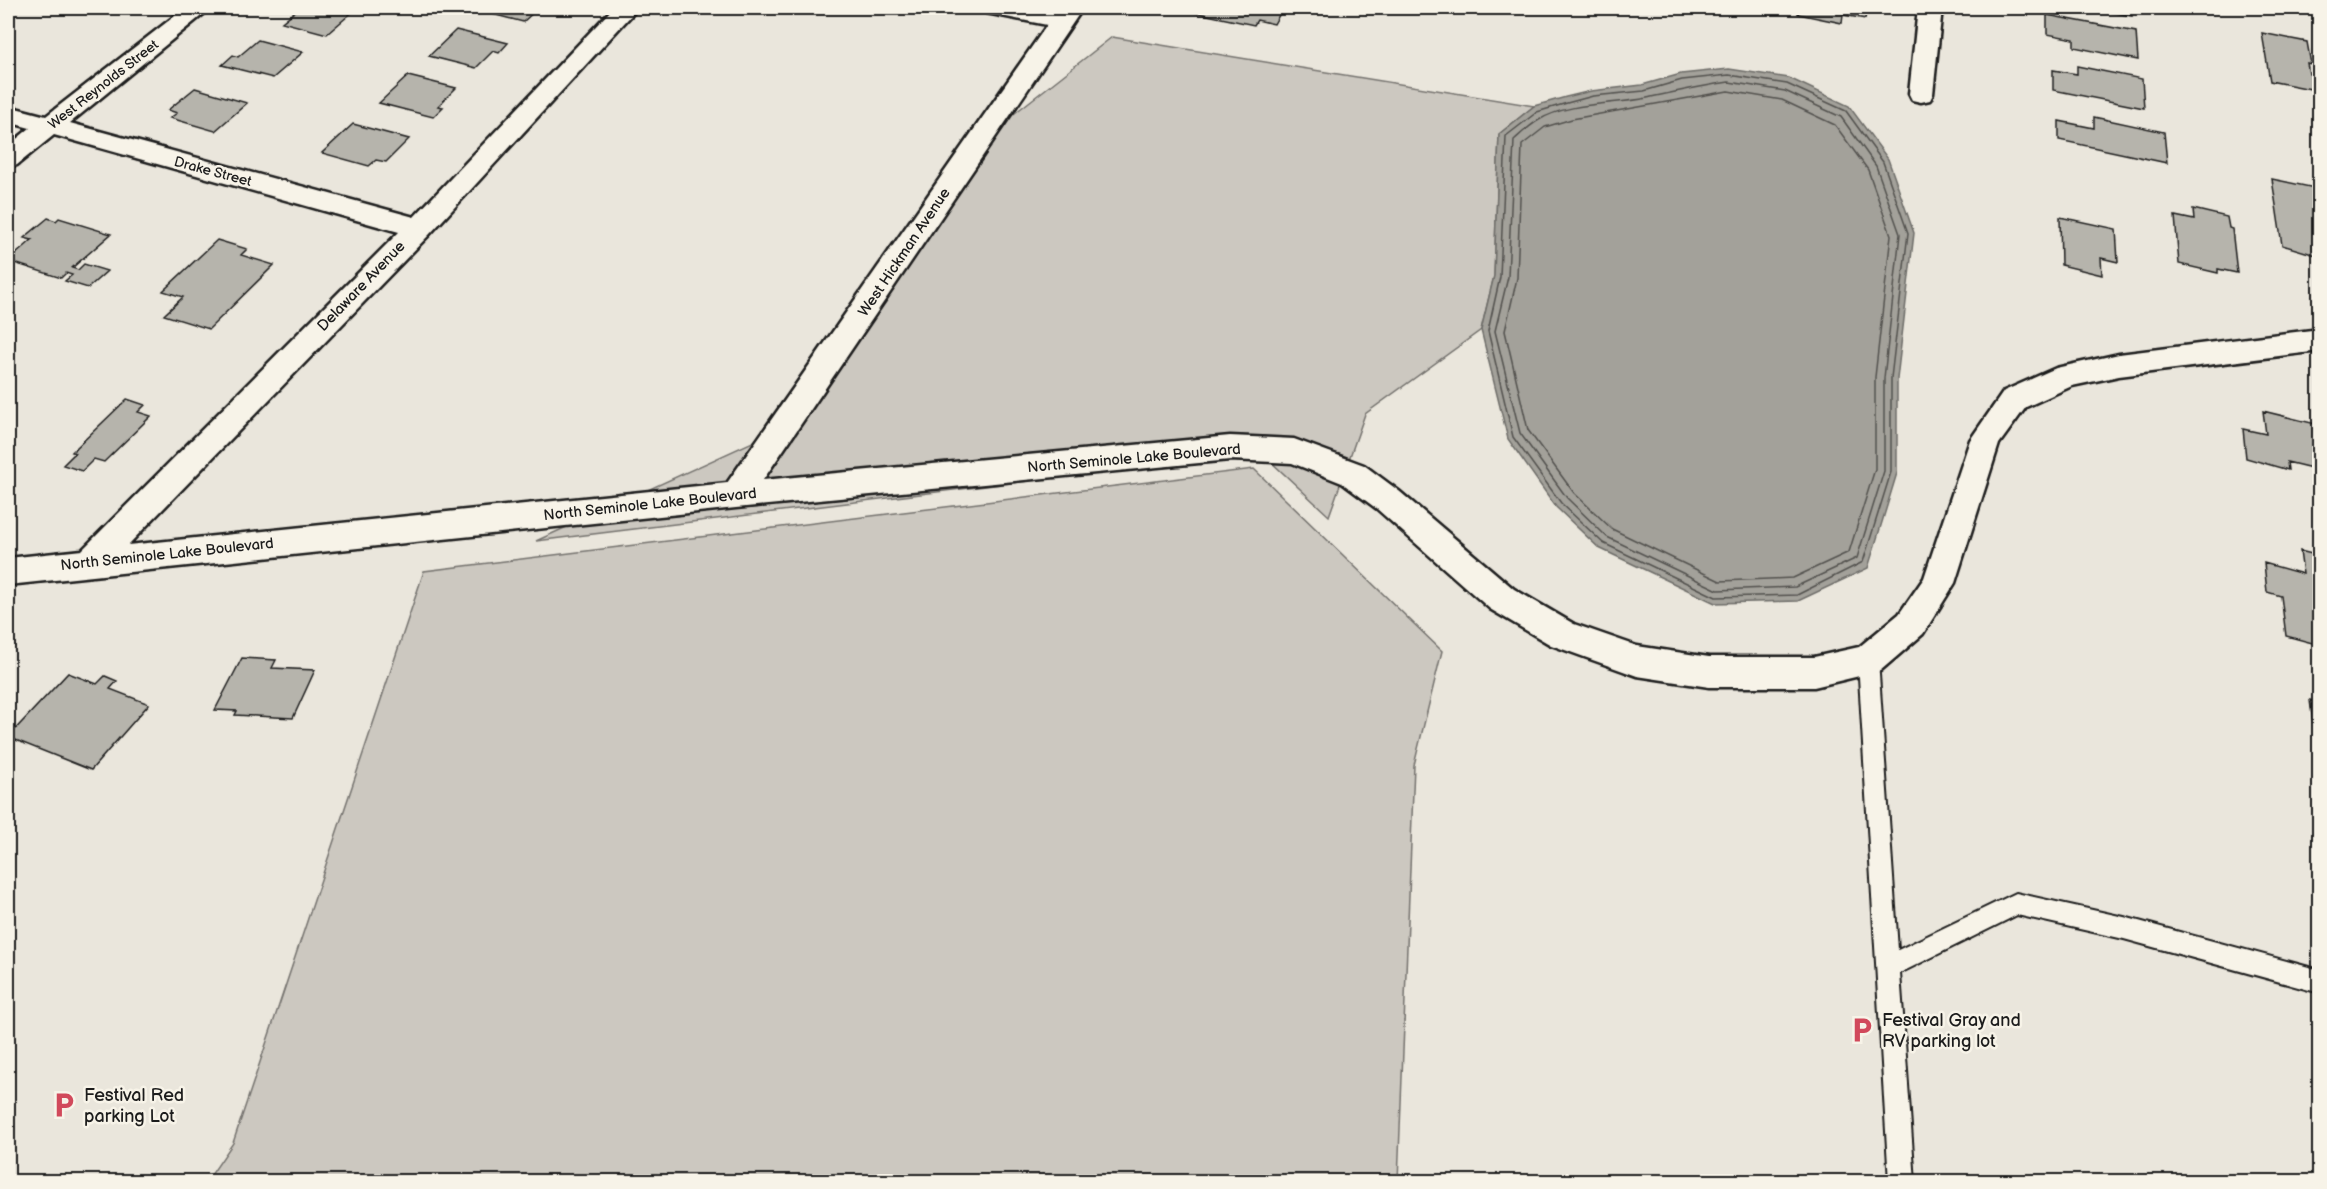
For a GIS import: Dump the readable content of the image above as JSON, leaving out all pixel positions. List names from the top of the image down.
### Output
{
  "streets": {
    "street": [
      "West Reynolds Street",
      "Drake Street",
      "West Hickman Avenue",
      "Delaware Avenue",
      "North Seminole Lake Boulevard"
    ]
  },
  "crossings": [
    ["West Reynolds Street", "Drake Street"],
    ["Drake Street", "Delaware Avenue"],
    ["West Hickman Avenue", "North Seminole Lake Boulevard"],
    ["Delaware Avenue", "North Seminole Lake Boulevard"]
  ],
  "places": {
    "parking": ["Festival Gray and RV parking lot", "Festival Red parking Lot"]
  }
}
